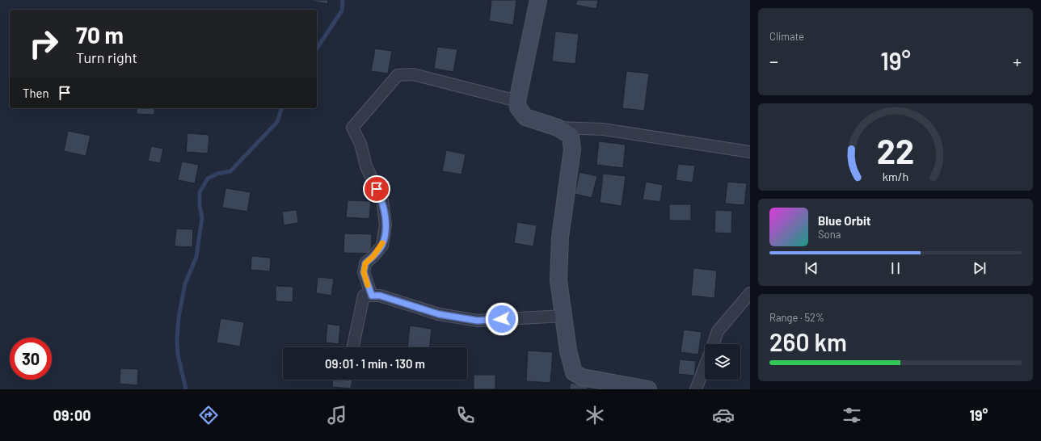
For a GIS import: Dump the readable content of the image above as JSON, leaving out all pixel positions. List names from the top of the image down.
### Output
{
  "page": {
    "tile": [
      "Climate",
      ["Range · 52%", "260 km"]
    ],
    "turn": ["70 m", "Turn right"],
    "heat": ["−", "19°", "+"],
    "then": "Then",
    "song": ["Blue Orbit", "Sona"],
    "limit": "30",
    "trip": "09:01 · 1 min · 130 m",
    "tabs": ["09:00", "19°"],
    "gauge": ["22", "km/h"]
  }
}
